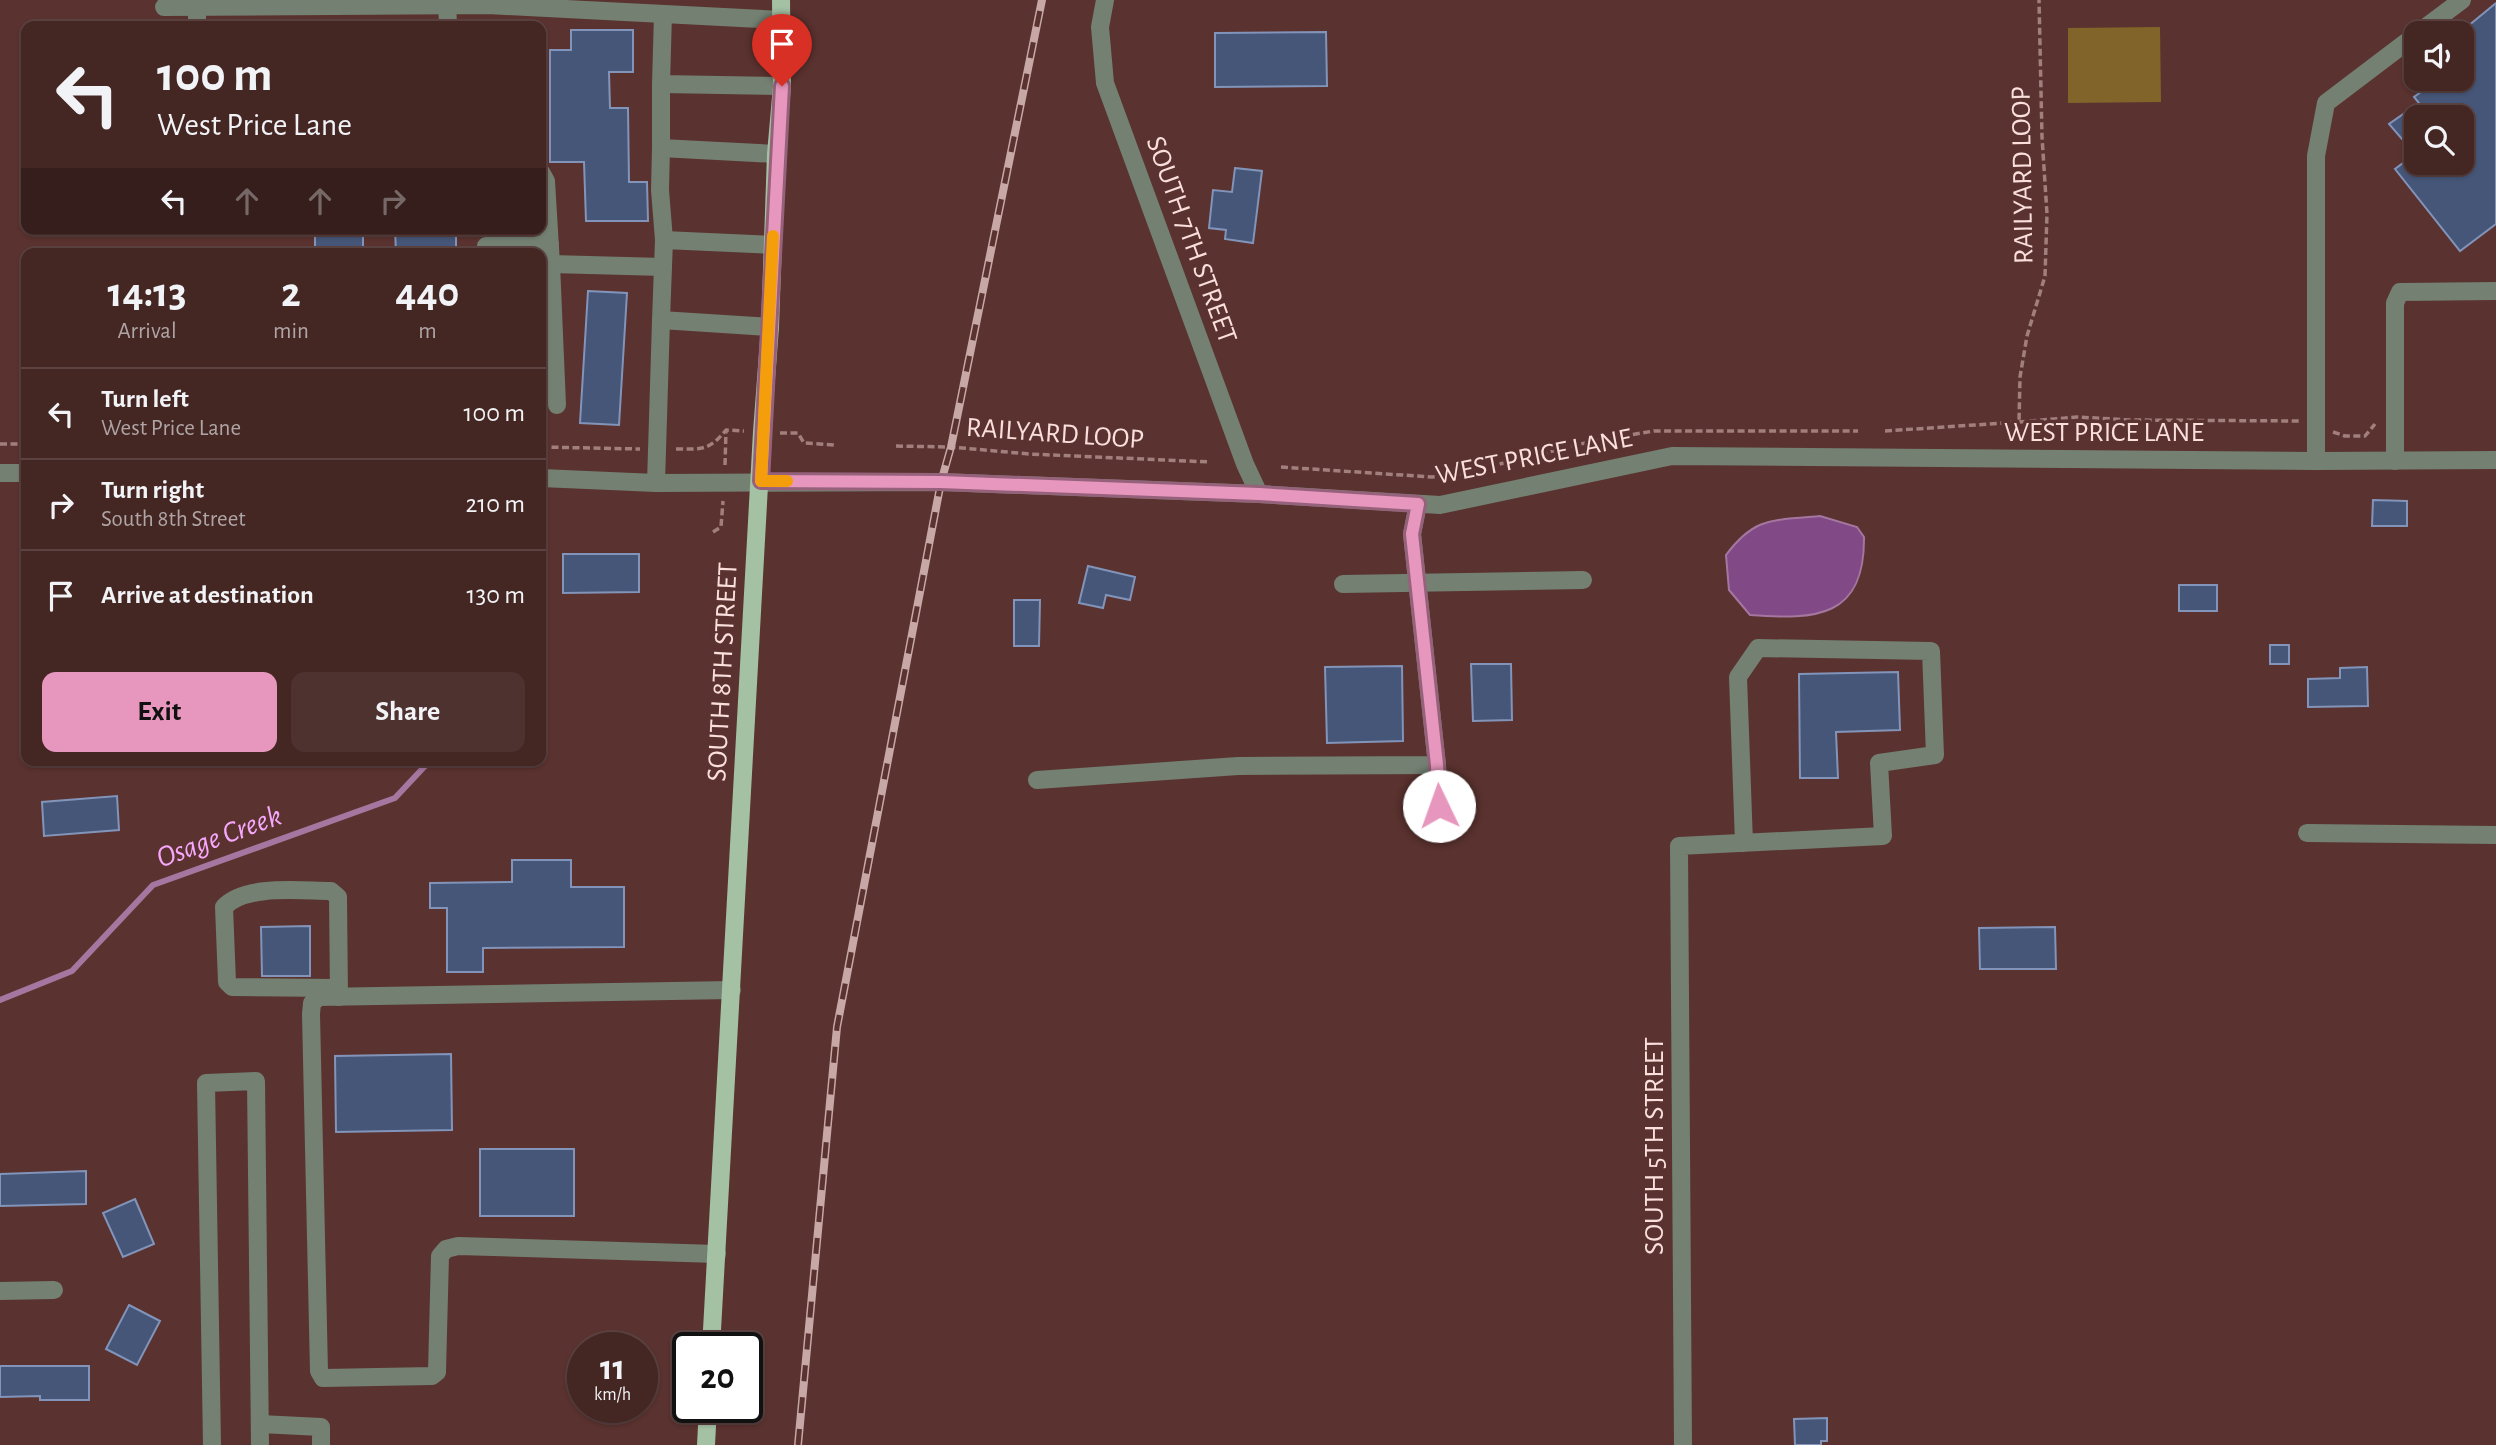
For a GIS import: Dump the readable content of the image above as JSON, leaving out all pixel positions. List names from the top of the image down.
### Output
{
  "streets": {
    "main road": ["SOUTH 8TH STREET"],
    "street": ["SOUTH 7TH STREET", "WEST PRICE LANE", "SOUTH 5TH STREET"],
    "path": ["RAILYARD LOOP"]
  },
  "crossings": [
    ["SOUTH 7TH STREET", "WEST PRICE LANE"],
    ["WEST PRICE LANE", "SOUTH 8TH STREET"]
  ],
  "water": ["Osage Creek"],
  "page": {
    "turn": ["100 m", "West Price Lane"],
    "eta": [
      "14:13",
      "Arrival",
      "2",
      "min",
      "440",
      "m"
    ],
    "list": [
      {
        "name": "Turn left",
        "note": "West Price Lane",
        "value": "100 m"
      },
      {
        "name": "Turn right",
        "note": "South 8th Street",
        "value": "210 m"
      },
      {
        "name": "Arrive at destination",
        "value": "130 m"
      }
    ],
    "buttons": ["Exit", "Share"],
    "speed": "11 km/h",
    "limit": "20"
  }
}
